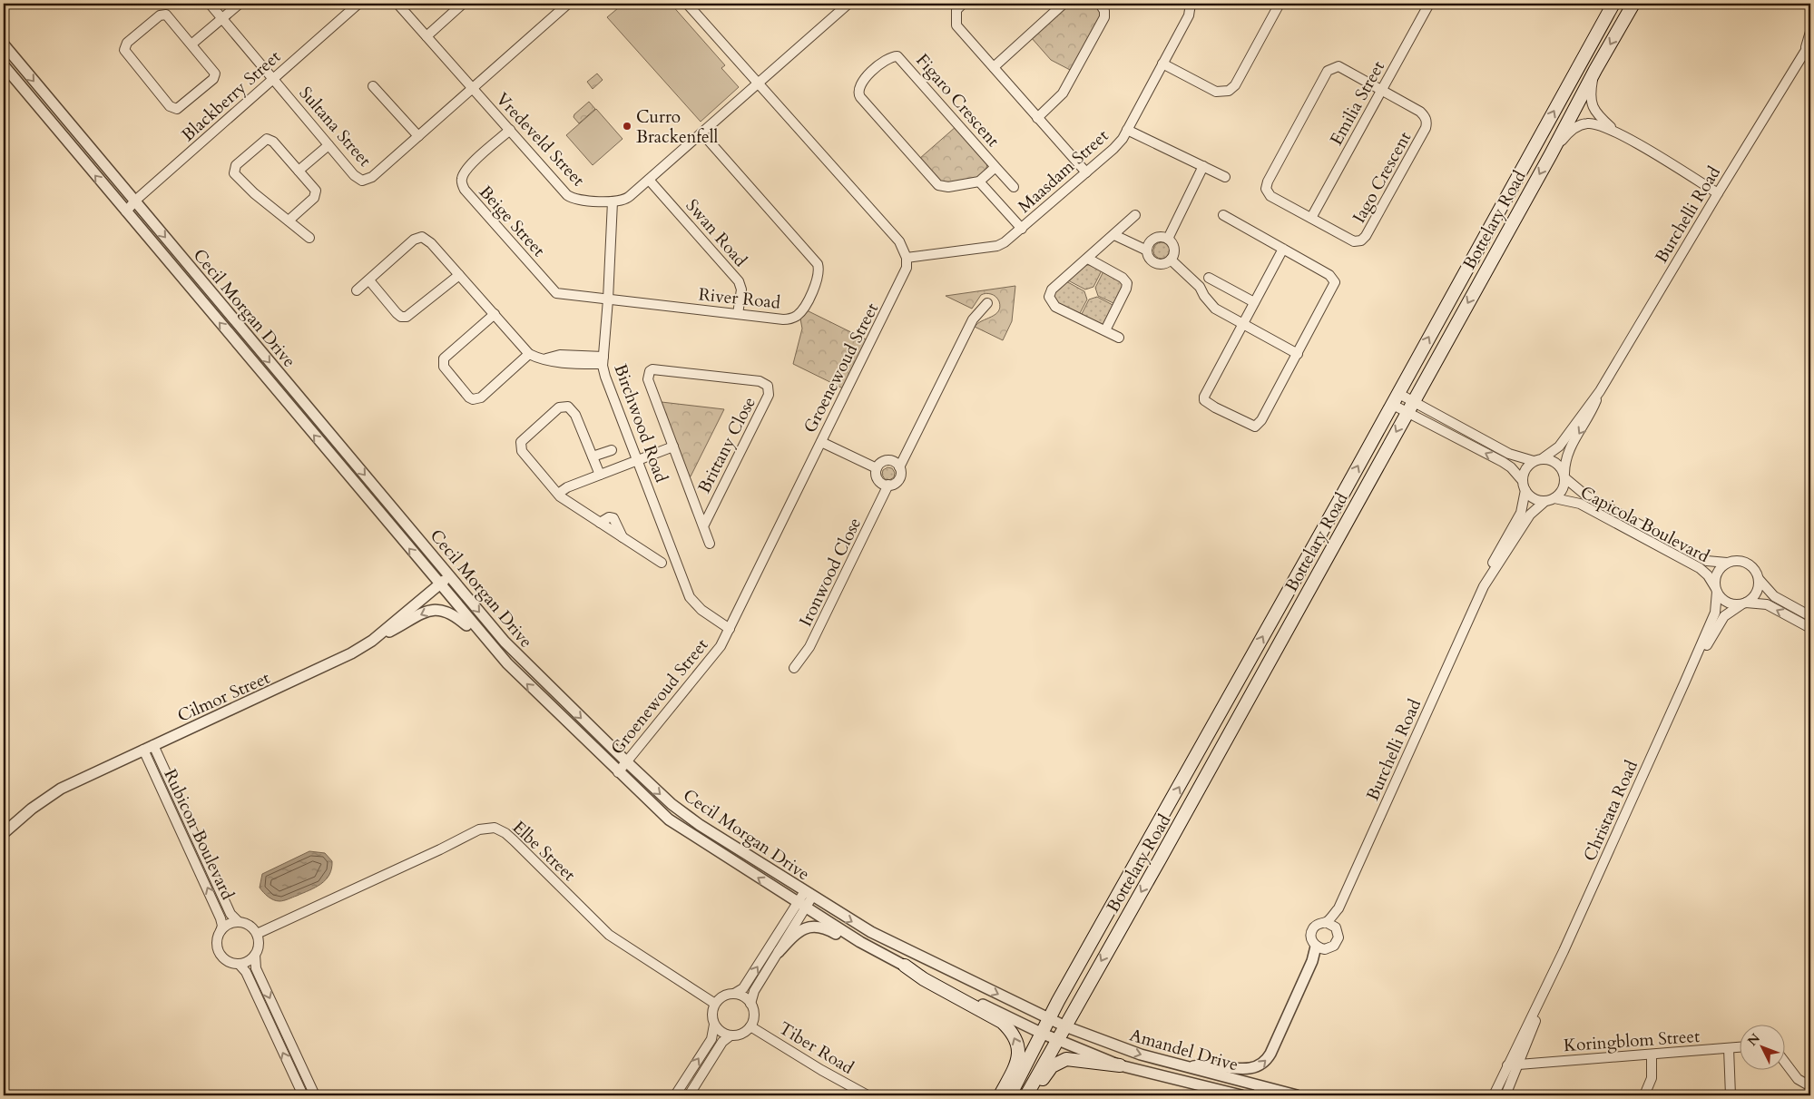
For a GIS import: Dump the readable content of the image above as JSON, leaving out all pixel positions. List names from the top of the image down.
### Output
{
  "streets": {
    "main road": ["Bottelary Road"],
    "street": [
      "Blackberry Street",
      "Figaro Crescent",
      "Emilia Street",
      "Sultana Street",
      "Vredeveld Street",
      "Maasdam Street",
      "Iago Crescent",
      "Burchelli Road",
      "Beige Street",
      "Swan Road",
      "River Road",
      "Cecil Morgan Drive",
      "Groenewoud Street",
      "Birchwood Road",
      "Brittany Close",
      "Capicola Boulevard",
      "Ironwood Close",
      "Cilmor Street",
      "Christata Road",
      "Rubicon Boulevard",
      "Elbe Street",
      "Koringblom Street",
      "Tiber Road",
      "Amandel Drive"
    ]
  },
  "crossings": [
    ["Blackberry Street", "Sultana Street"],
    ["Blackberry Street", "Cecil Morgan Drive"],
    ["Emilia Street", "Iago Crescent"],
    ["Sultana Street", "Vredeveld Street"],
    ["Vredeveld Street", "Beige Street"],
    ["Vredeveld Street", "Swan Road"],
    ["Vredeveld Street", "River Road"],
    ["Vredeveld Street", "Birchwood Road"],
    ["Maasdam Street", "Groenewoud Street"],
    ["Burchelli Road", "Capicola Boulevard"],
    ["Bottelary Road", "Cecil Morgan Drive"],
    ["Bottelary Road", "Amandel Drive"],
    ["Beige Street", "River Road"],
    ["Beige Street", "Birchwood Road"],
    ["Swan Road", "River Road"],
    ["River Road", "Birchwood Road"],
    ["Cecil Morgan Drive", "Groenewoud Street"],
    ["Cecil Morgan Drive", "Cilmor Street"],
    ["Cecil Morgan Drive", "Amandel Drive"],
    ["Groenewoud Street", "Birchwood Road"],
    ["Capicola Boulevard", "Christata Road"],
    ["Cilmor Street", "Rubicon Boulevard"],
    ["Christata Road", "Koringblom Street"],
    ["Rubicon Boulevard", "Elbe Street"],
    ["Elbe Street", "Tiber Road"]
  ],
  "places": ["Curro Brackenfell"],
  "north": "top left"
}
